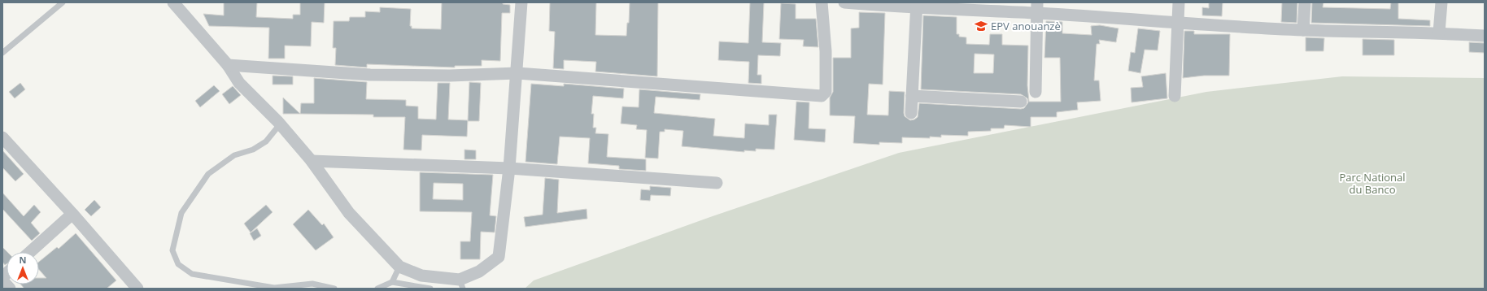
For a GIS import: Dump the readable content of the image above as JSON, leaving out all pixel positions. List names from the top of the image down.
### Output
{
  "parks": ["Parc National du Banco"],
  "places": {
    "school or university": ["EPV anouanzè"]
  },
  "north": "top"
}
